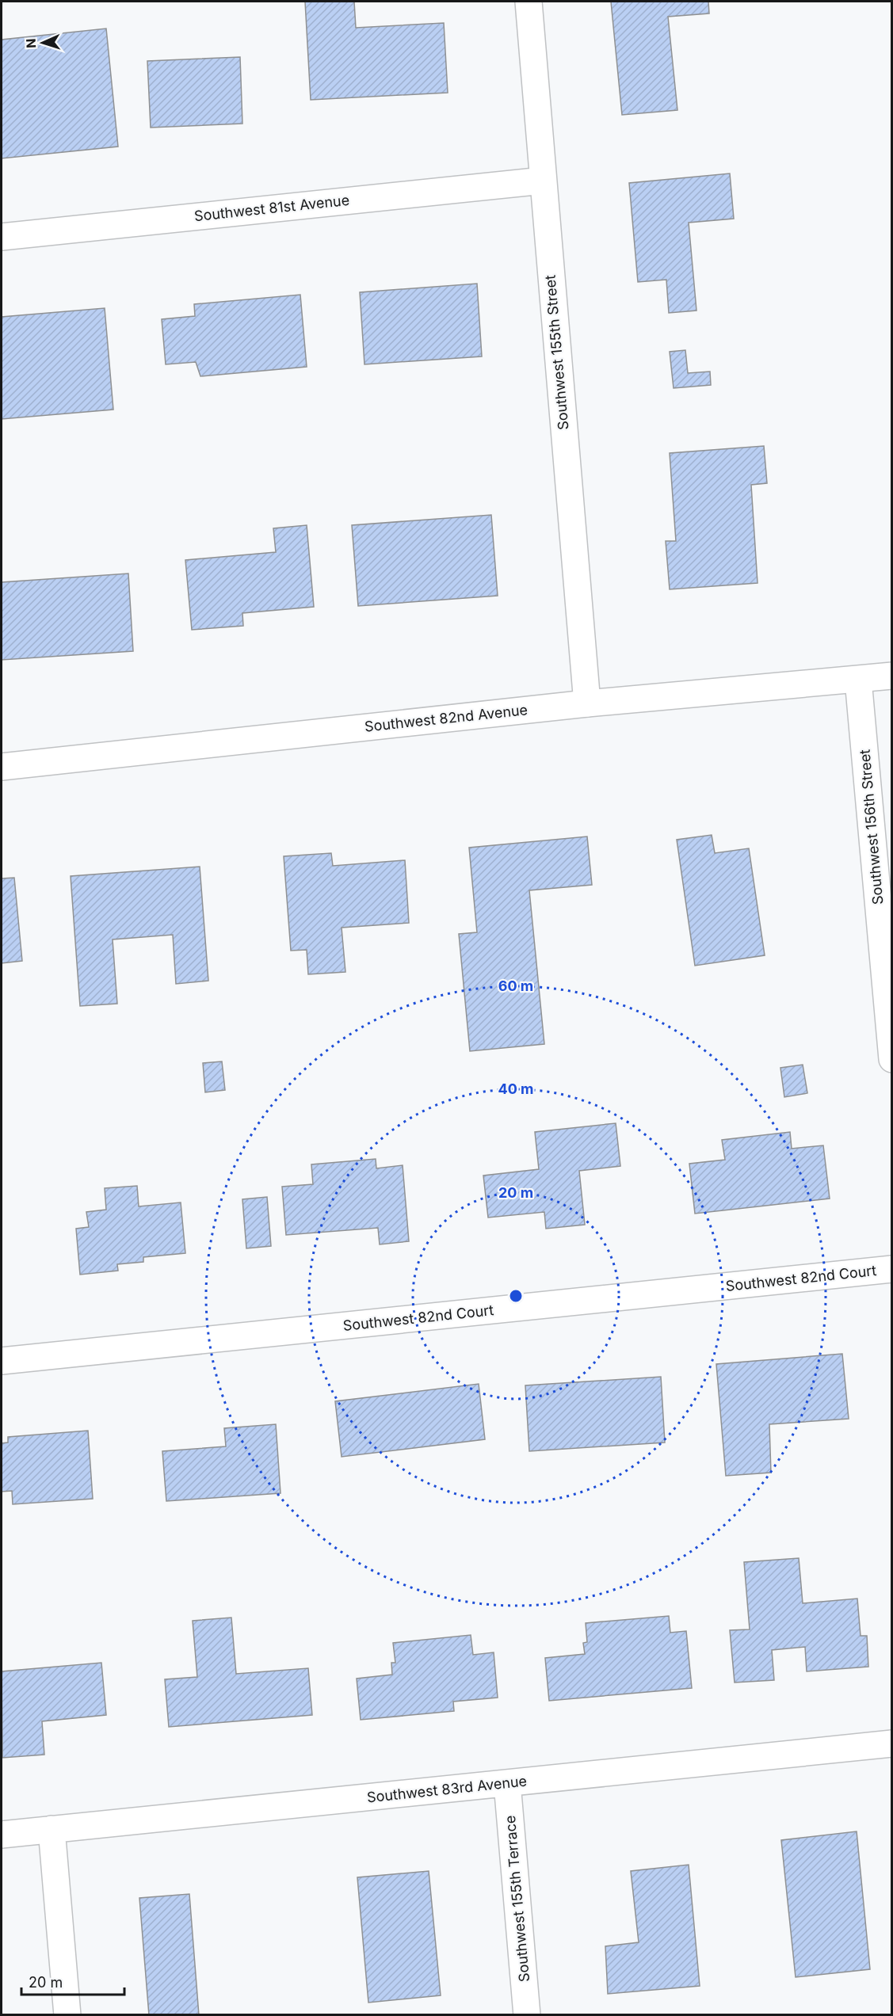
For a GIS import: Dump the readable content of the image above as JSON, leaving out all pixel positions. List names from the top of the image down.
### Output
{
  "streets": {
    "street": [
      "Southwest 81st Avenue",
      "Southwest 155th Street",
      "Southwest 82nd Avenue",
      "Southwest 156th Street",
      "Southwest 82nd Court",
      "Southwest 83rd Avenue",
      "Southwest 155th Terrace"
    ]
  },
  "crossings": [
    ["Southwest 81st Avenue", "Southwest 155th Street"],
    ["Southwest 155th Street", "Southwest 82nd Avenue"],
    ["Southwest 82nd Avenue", "Southwest 156th Street"],
    ["Southwest 83rd Avenue", "Southwest 155th Terrace"]
  ],
  "scale_bar": "20 m",
  "north": "left",
  "rings": ["60 m", "40 m", "20 m"]
}
